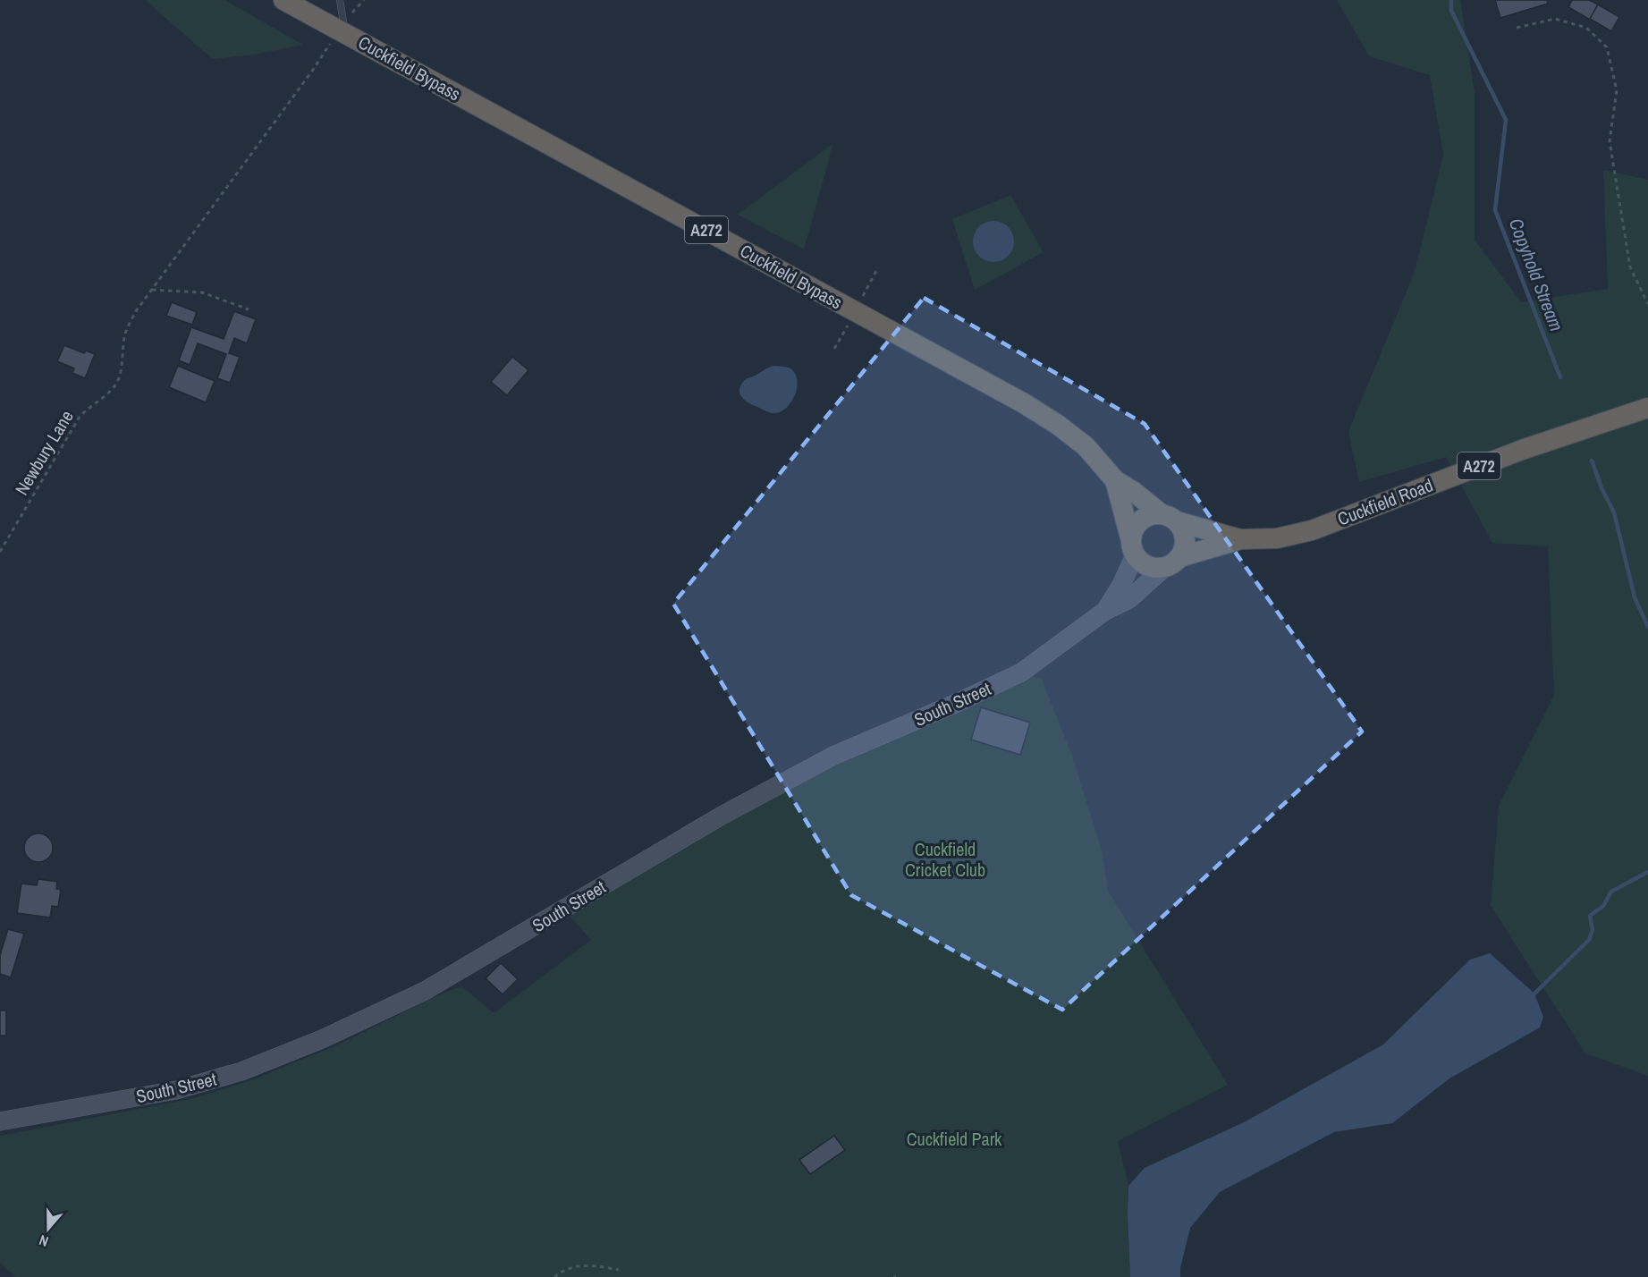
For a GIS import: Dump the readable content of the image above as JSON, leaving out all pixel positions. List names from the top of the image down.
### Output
{
  "streets": {
    "highway": ["Cuckfield Bypass", "A272", "Cuckfield Road"],
    "main road": ["South Street"],
    "path": ["Newbury Lane"]
  },
  "crossings": [
    ["Cuckfield Bypass", "Newbury Lane"],
    ["Cuckfield Bypass", "Cuckfield Road"],
    ["Cuckfield Bypass", "South Street"],
    ["Cuckfield Road", "South Street"]
  ],
  "water": ["Copyhold Stream"],
  "parks": ["Cuckfield Cricket Club", "Cuckfield Park"],
  "north": "bottom"
}
